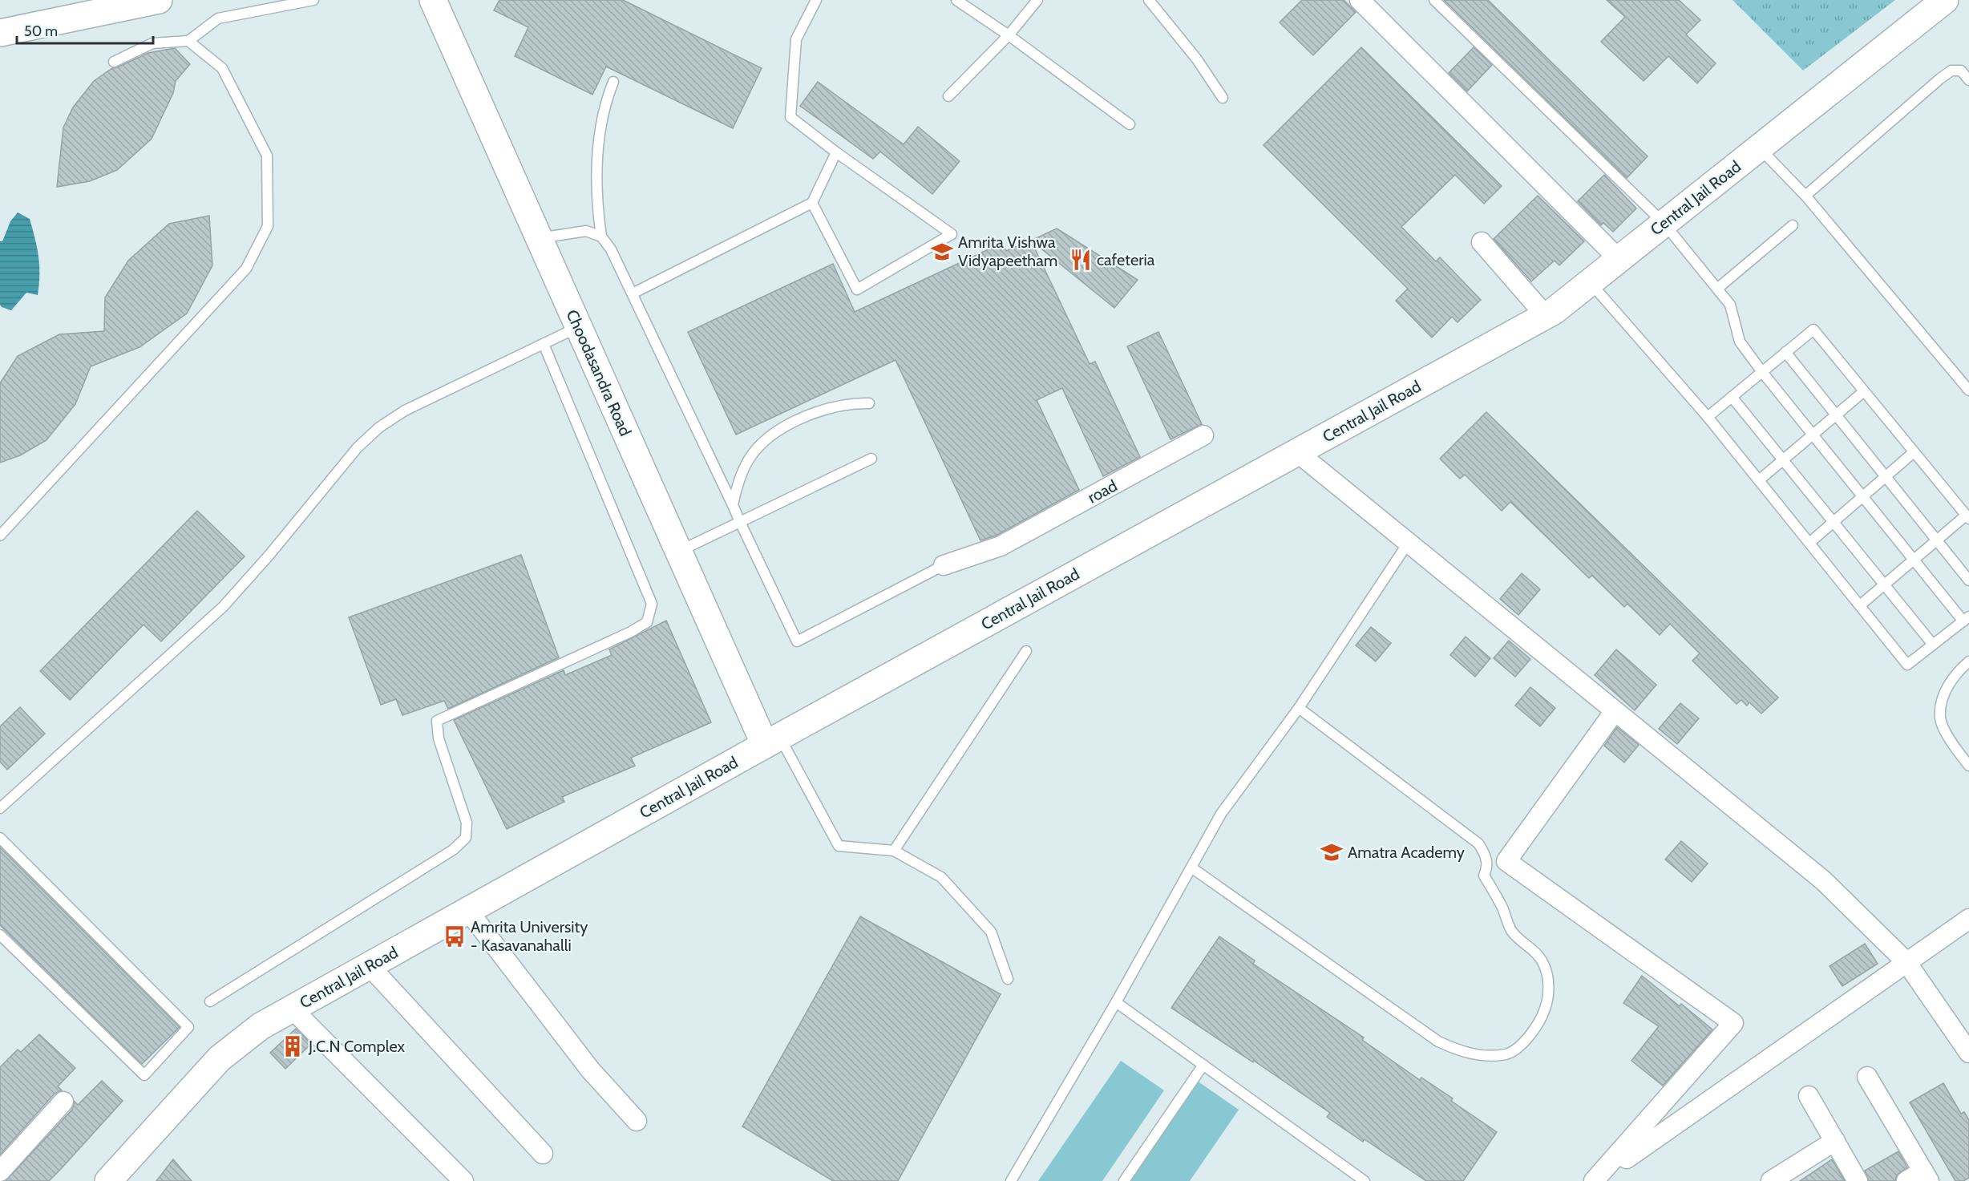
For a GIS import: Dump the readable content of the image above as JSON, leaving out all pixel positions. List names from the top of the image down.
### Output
{
  "streets": {
    "main road": ["Central Jail Road", "Choodasandra Road"],
    "street": ["road"]
  },
  "crossings": [
    ["Central Jail Road", "Choodasandra Road"]
  ],
  "places": {
    "school or university": ["Amrita Vishwa Vidyapeetham", "Amatra Academy"],
    "restaurant": ["cafeteria"],
    "bus stop": ["Amrita University - Kasavanahalli"],
    "building": ["J.C.N Complex"]
  },
  "scale_bar": "50 m"
}
